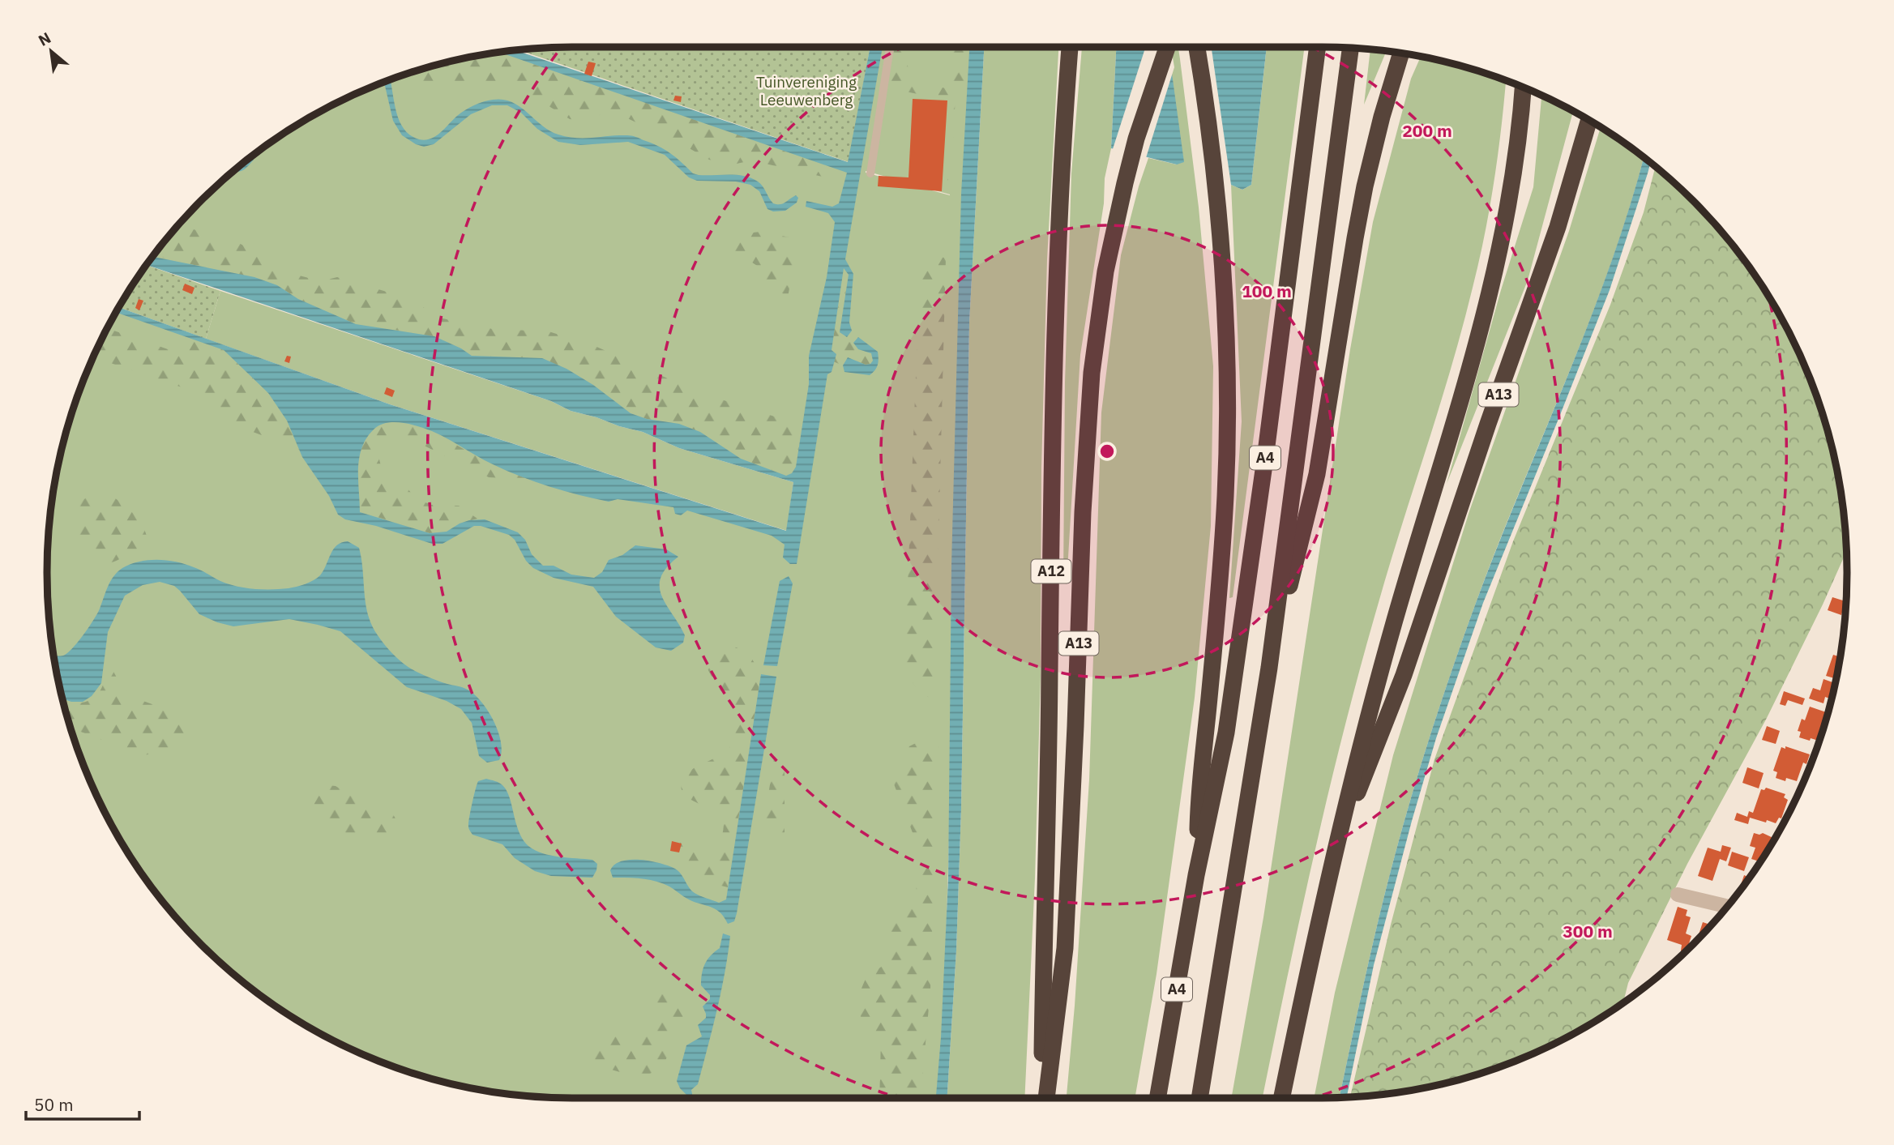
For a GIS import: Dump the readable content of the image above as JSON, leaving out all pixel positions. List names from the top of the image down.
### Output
{
  "streets": {
    "highway": ["A13", "A4", "A12"]
  },
  "parks": ["Tuinvereniging Leeuwenberg"],
  "scale_bar": "50 m",
  "north": "top left",
  "rings": ["200 m", "100 m", "300 m"]
}
